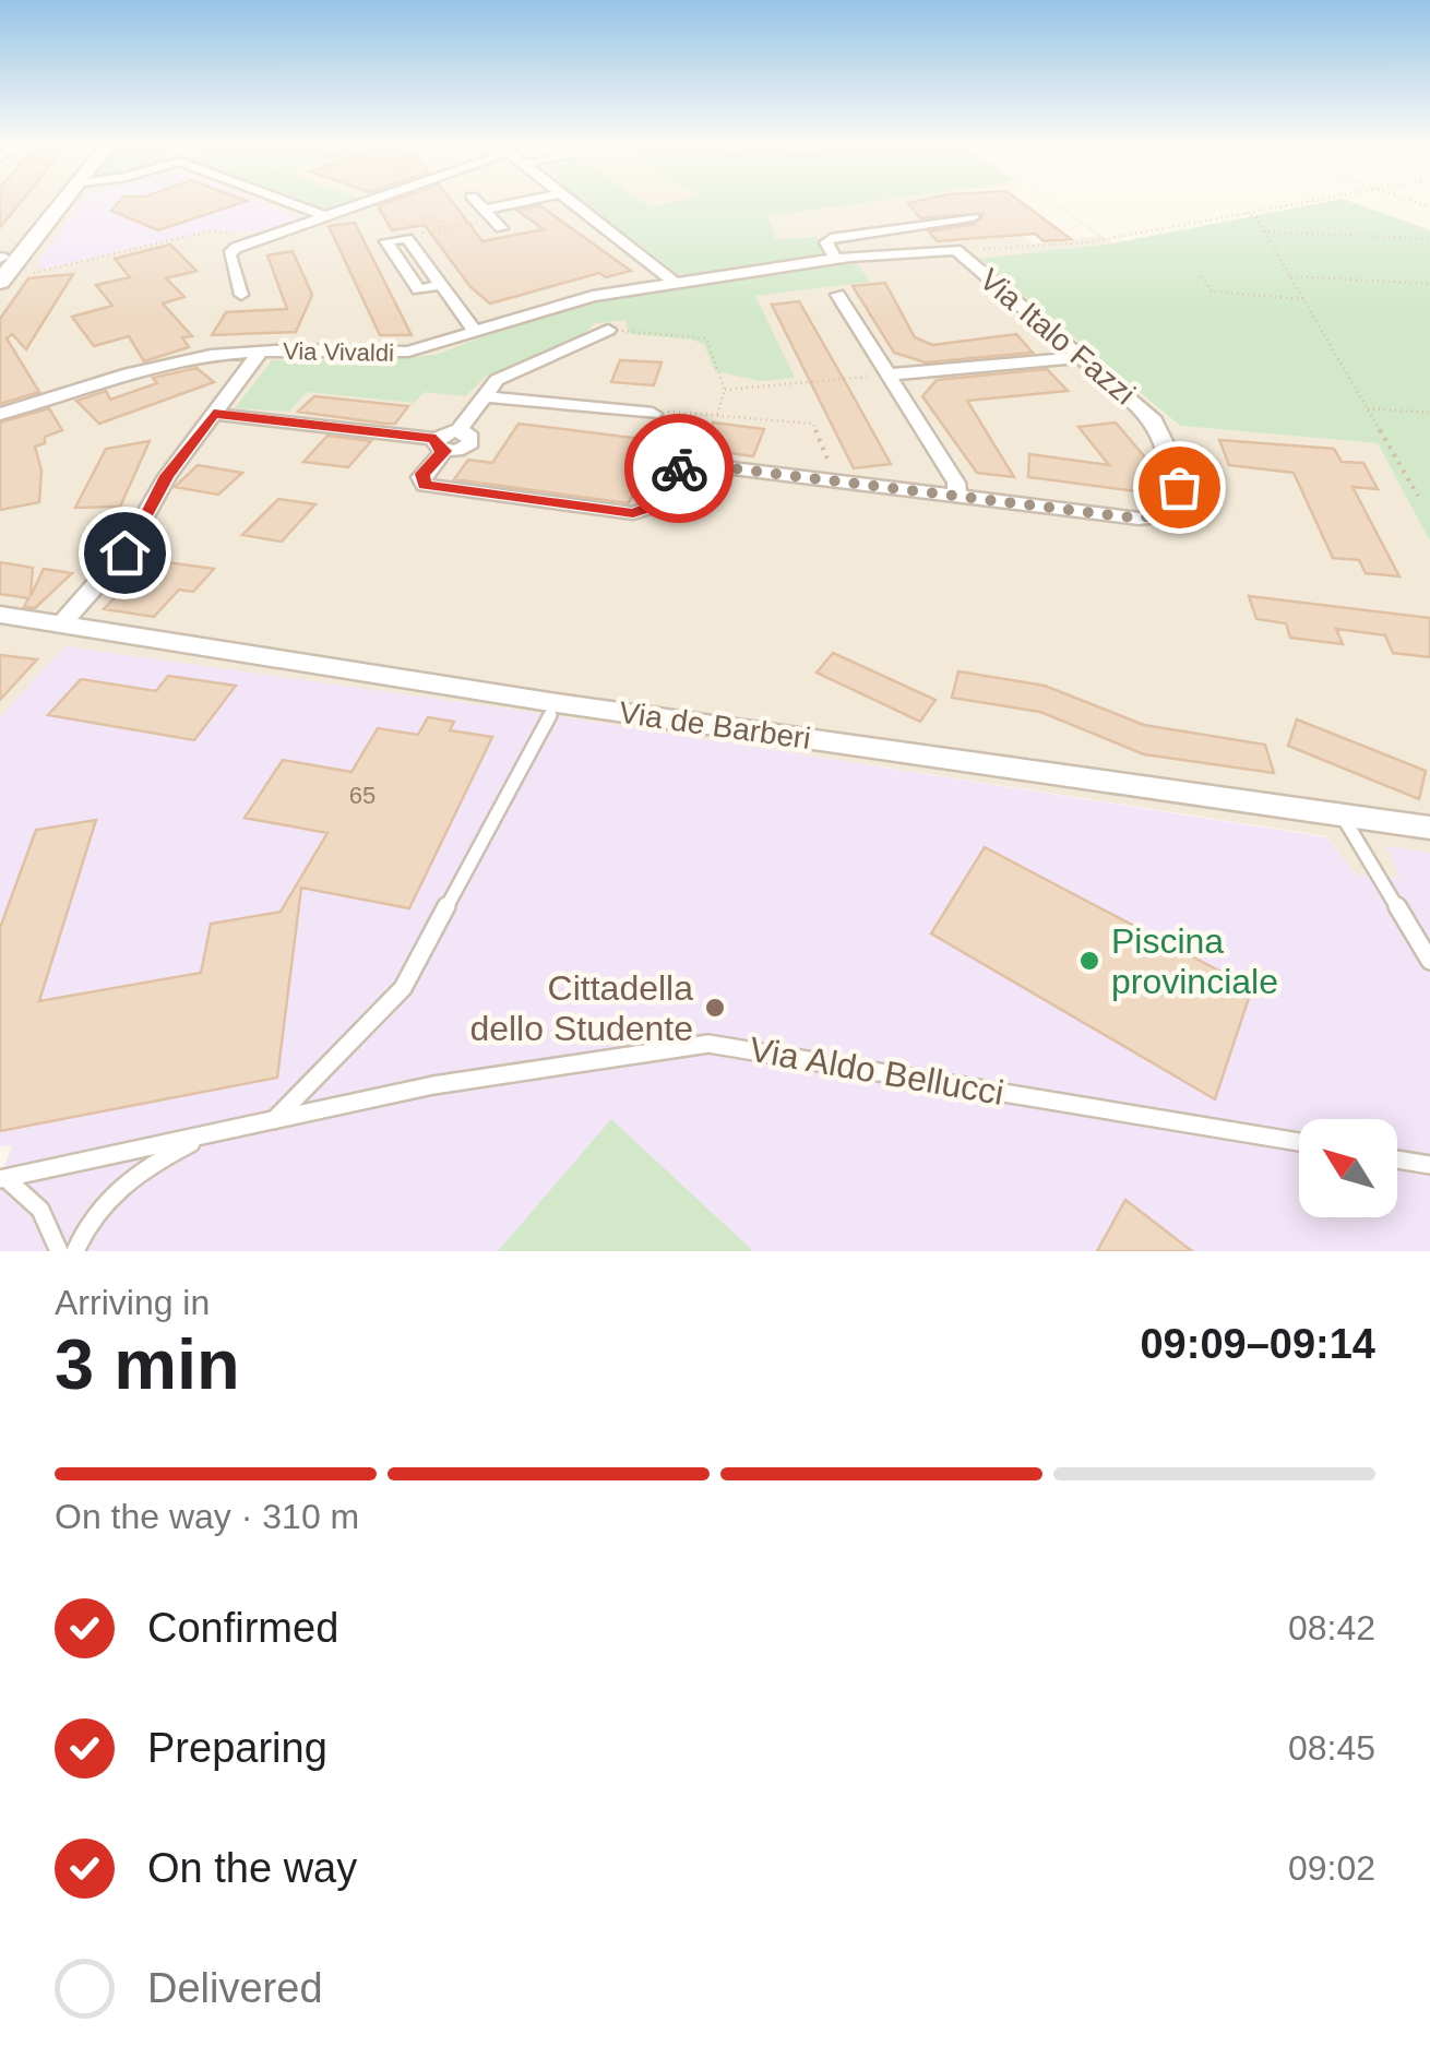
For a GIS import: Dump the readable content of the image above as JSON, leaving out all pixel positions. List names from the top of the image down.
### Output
{
  "streets": {
    "street": ["Via Italo Fazzi", "Via Vivaldi", "Via de Barberi"],
    "lane": ["Via Aldo Bellucci"]
  },
  "crossings": [
    ["Via Italo Fazzi", "Via Vivaldi"]
  ],
  "places": ["Piscina provinciale", "Cittadella dello Studente"],
  "house_numbers": ["65"],
  "north": "top left",
  "page": {
    "heading": ["3 min", "Arriving in", "09:09–09:14"],
    "bar": "On the way · 310 m",
    "list": [
      ["Confirmed", "08:42"],
      ["Preparing", "08:45"],
      ["On the way", "09:02"],
      "Delivered"
    ]
  }
}
